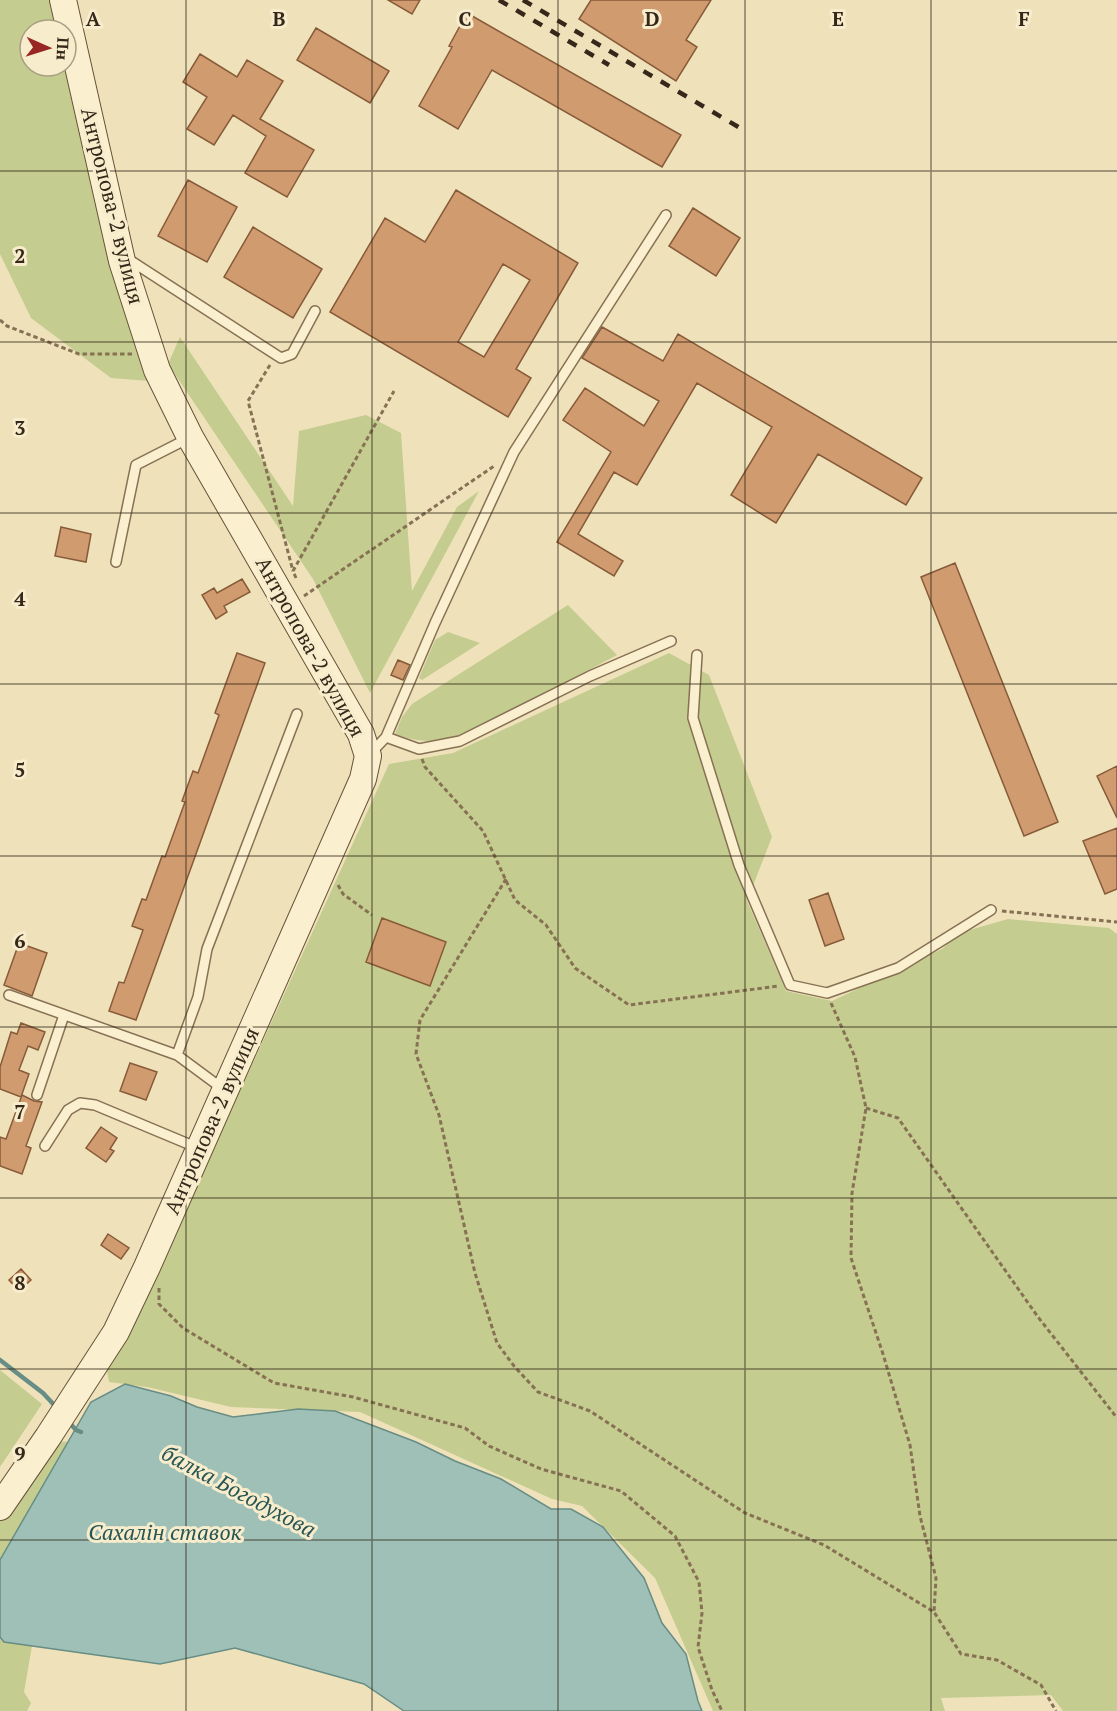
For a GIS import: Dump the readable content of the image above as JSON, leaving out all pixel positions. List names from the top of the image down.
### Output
{
  "streets": {
    "street": ["Антропова-2 вулиця"]
  },
  "water": ["балка Богодухова", "Сахалін ставок"],
  "north": "right",
  "grid": {
    "columns": [
      "A",
      "B",
      "C",
      "D",
      "E",
      "F"
    ],
    "rows": [
      "2",
      "3",
      "4",
      "5",
      "6",
      "7",
      "8",
      "9"
    ]
  }
}
